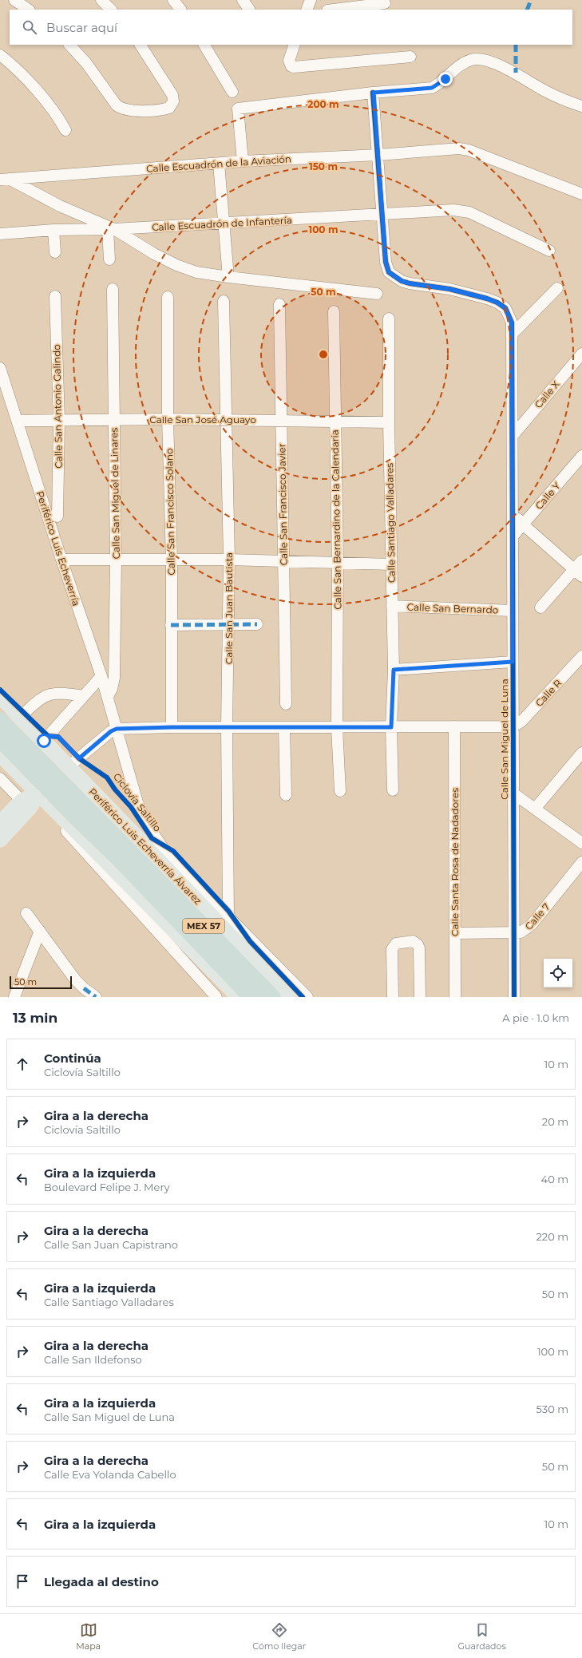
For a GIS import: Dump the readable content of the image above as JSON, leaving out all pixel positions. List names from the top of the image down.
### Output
{
  "streets": {
    "highway": ["Periférico Luis Echeverría Álvarez", "MEX 57"],
    "street": [
      "Calle Escuadrón de la Aviación",
      "Calle Escuadrón de Infantería",
      "Calle X",
      "Calle San Antonio Galindo",
      "Calle San José Aguayo",
      "Calle San Miguel de Linares",
      "Calle Y",
      "Calle San Francisco Javier",
      "Calle San Francisco Solano",
      "Calle San Bernardino de la Calendaría",
      "Calle Santiago Valladares",
      "Periférico Luis Echeverría",
      "Calle San Juan Bautista",
      "Calle San Bernardo",
      "Calle R",
      "Calle San Miguel de Luna",
      "Calle Santa Rosa de Nadadores",
      "Calle 7"
    ],
    "cycle path": ["Ciclovía Saltillo"]
  },
  "crossings": [
    ["Calle Escuadrón de la Aviación", "Calle San Miguel de Luna"],
    ["Calle Escuadrón de Infantería", "Calle San Miguel de Luna"],
    ["Calle X", "Calle San Miguel de Luna"],
    ["Calle San Antonio Galindo", "Calle San José Aguayo"],
    ["Calle San José Aguayo", "Calle San Miguel de Linares"],
    ["Calle San José Aguayo", "Calle San Francisco Javier"],
    ["Calle San José Aguayo", "Calle San Francisco Solano"],
    ["Calle San José Aguayo", "Calle San Bernardino de la Calendaría"],
    ["Calle San José Aguayo", "Calle Santiago Valladares"],
    ["Calle San José Aguayo", "Periférico Luis Echeverría"],
    ["Calle San José Aguayo", "Calle San Juan Bautista"],
    ["Calle San Miguel de Linares", "Periférico Luis Echeverría"],
    ["Calle Y", "Calle San Miguel de Luna"],
    ["Calle Santiago Valladares", "Calle San Bernardo"],
    ["Periférico Luis Echeverría", "Periférico Luis Echeverría Álvarez"],
    ["Calle San Juan Bautista", "Periférico Luis Echeverría Álvarez"],
    ["Calle San Bernardo", "Calle San Miguel de Luna"],
    ["Calle R", "Calle San Miguel de Luna"],
    ["Calle San Miguel de Luna", "Calle 7"],
    ["Calle Santa Rosa de Nadadores", "Calle 7"]
  ],
  "scale_bar": "50 m",
  "page": {
    "search": "Buscar aquí",
    "scale": "50 m",
    "heading": ["13 min", "A pie · 1.0 km"],
    "list": [
      ["Continúa", "Ciclovía Saltillo", "10 m"],
      ["Gira a la derecha", "Ciclovía Saltillo", "20 m"],
      ["Gira a la izquierda", "Boulevard Felipe J. Mery", "40 m"],
      ["Gira a la derecha", "Calle San Juan Capistrano", "220 m"],
      ["Gira a la izquierda", "Calle Santiago Valladares", "50 m"],
      ["Gira a la derecha", "Calle San Ildefonso", "100 m"],
      ["Gira a la izquierda", "Calle San Miguel de Luna", "530 m"],
      ["Gira a la derecha", "Calle Eva Yolanda Cabello", "50 m"],
      ["Gira a la izquierda", "10 m"],
      "Llegada al destino"
    ],
    "nav": ["Mapa", "Cómo llegar", "Guardados"]
  },
  "rings": [
    "200 m",
    "150 m",
    "100 m",
    "50 m"
  ]
}
